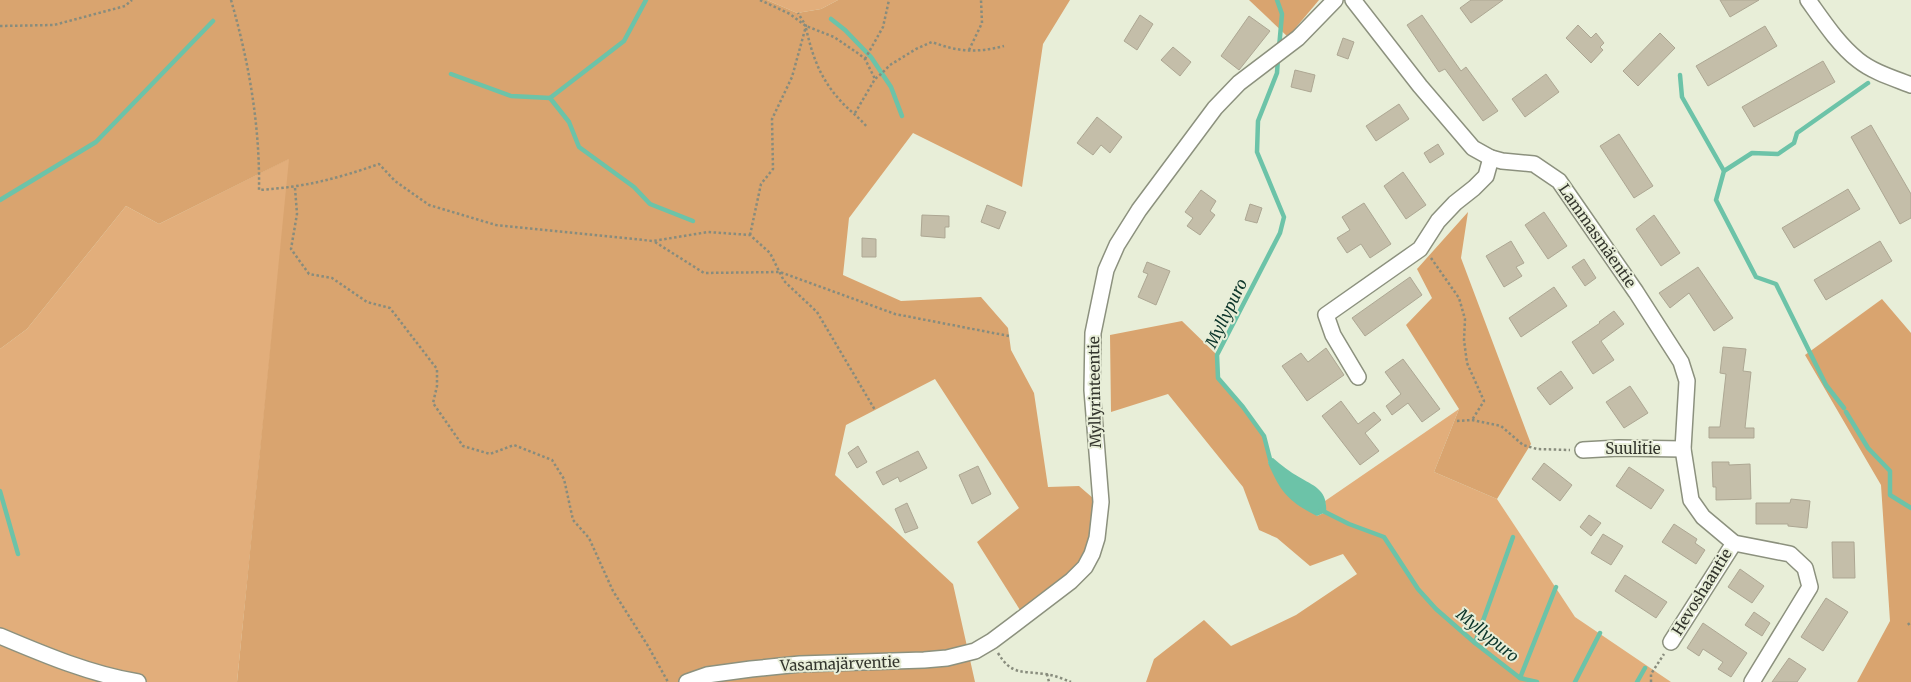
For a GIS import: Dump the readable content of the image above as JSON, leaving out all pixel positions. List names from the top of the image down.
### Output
{
  "streets": {
    "street": [
      "Lammasmäentie",
      "Myllyrinteentie",
      "Suulitie",
      "Hevoshaantie",
      "Vasamajärventie"
    ]
  },
  "crossings": [
    ["Lammasmäentie", "Suulitie"],
    ["Lammasmäentie", "Hevoshaantie"],
    ["Myllyrinteentie", "Vasamajärventie"]
  ],
  "water": ["Myllypuro"]
}
